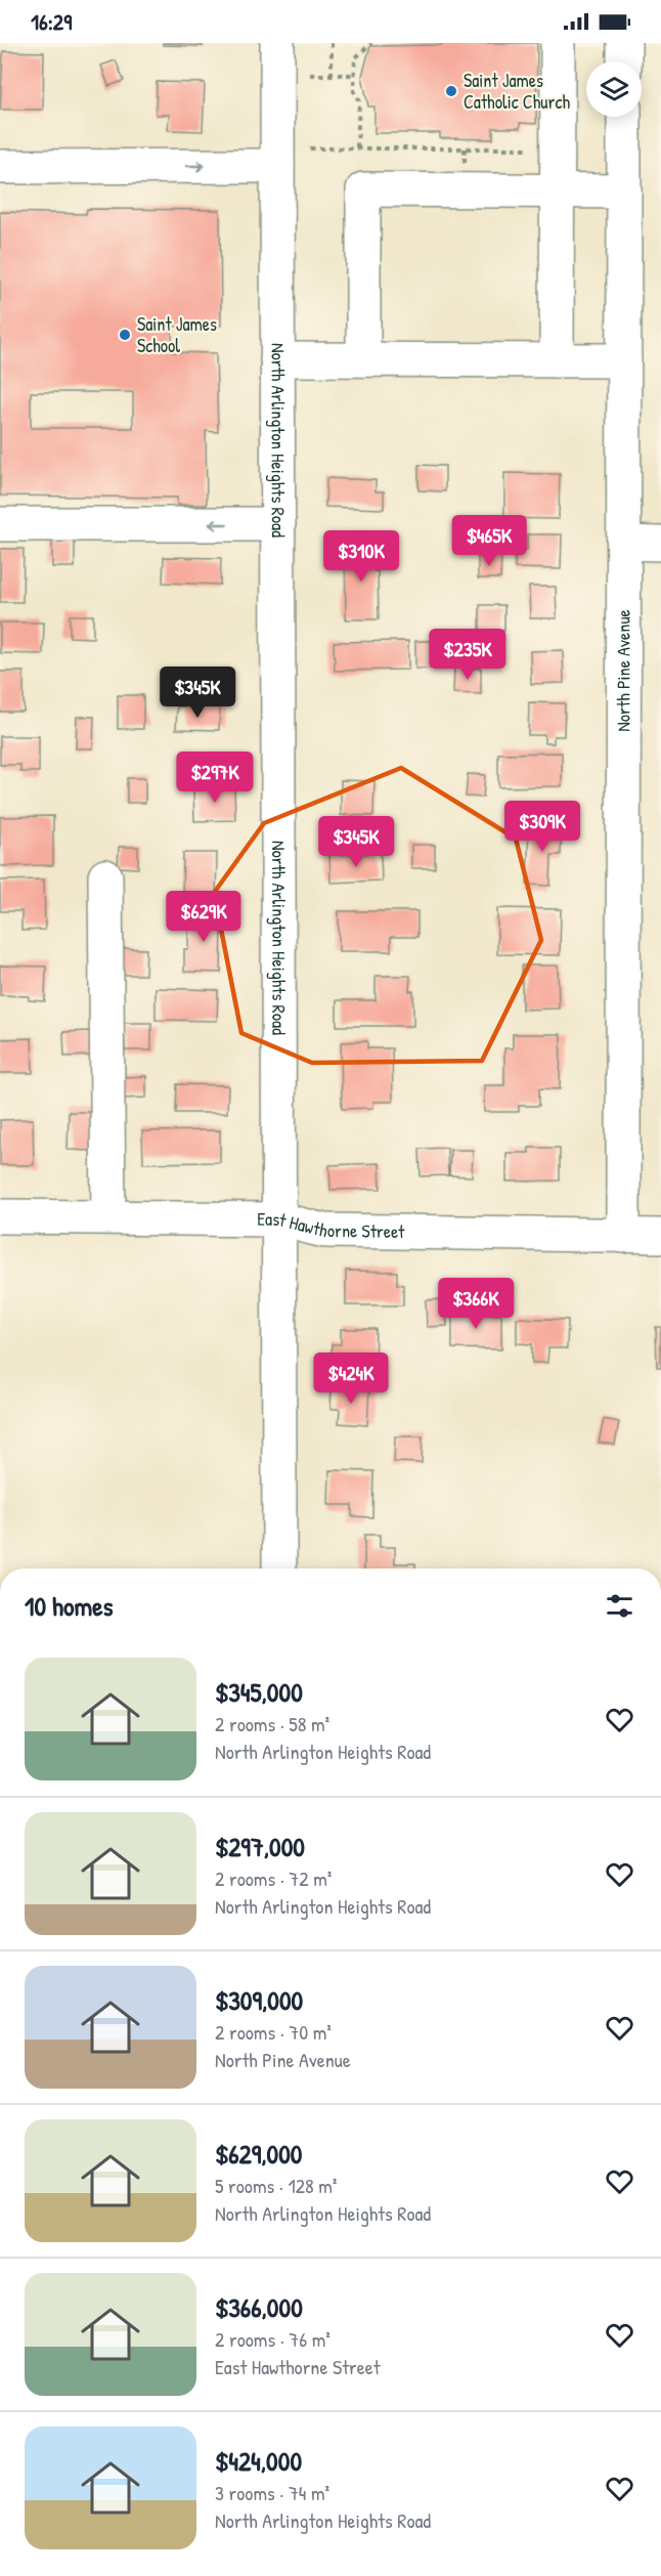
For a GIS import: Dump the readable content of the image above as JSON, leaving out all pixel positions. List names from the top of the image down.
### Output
{
  "streets": {
    "street": ["North Arlington Heights Road", "North Pine Avenue", "East Hawthorne Street"]
  },
  "crossings": [
    ["North Arlington Heights Road", "East Hawthorne Street"],
    ["North Pine Avenue", "East Hawthorne Street"]
  ],
  "places": ["Saint James Catholic Church", "Saint James School"],
  "page": {
    "status": "16:29",
    "price": [
      "$465K",
      "$310K",
      "$235K",
      "$345K",
      "$297K",
      "$309K",
      "$345K",
      "$629K",
      "$366K",
      "$424K"
    ],
    "heading": "10 homes",
    "list": [
      {
        "name": "$345,000",
        "note": "2 rooms · 58 m² · North Arlington Heights Road"
      },
      {
        "name": "$297,000",
        "note": "2 rooms · 72 m² · North Arlington Heights Road"
      },
      {
        "name": "$309,000",
        "note": "2 rooms · 70 m² · North Pine Avenue"
      },
      {
        "name": "$629,000",
        "note": "5 rooms · 128 m² · North Arlington Heights Road"
      },
      {
        "name": "$366,000",
        "note": "2 rooms · 76 m² · East Hawthorne Street"
      },
      {
        "name": "$424,000",
        "note": "3 rooms · 74 m² · North Arlington Heights Road"
      }
    ]
  }
}
